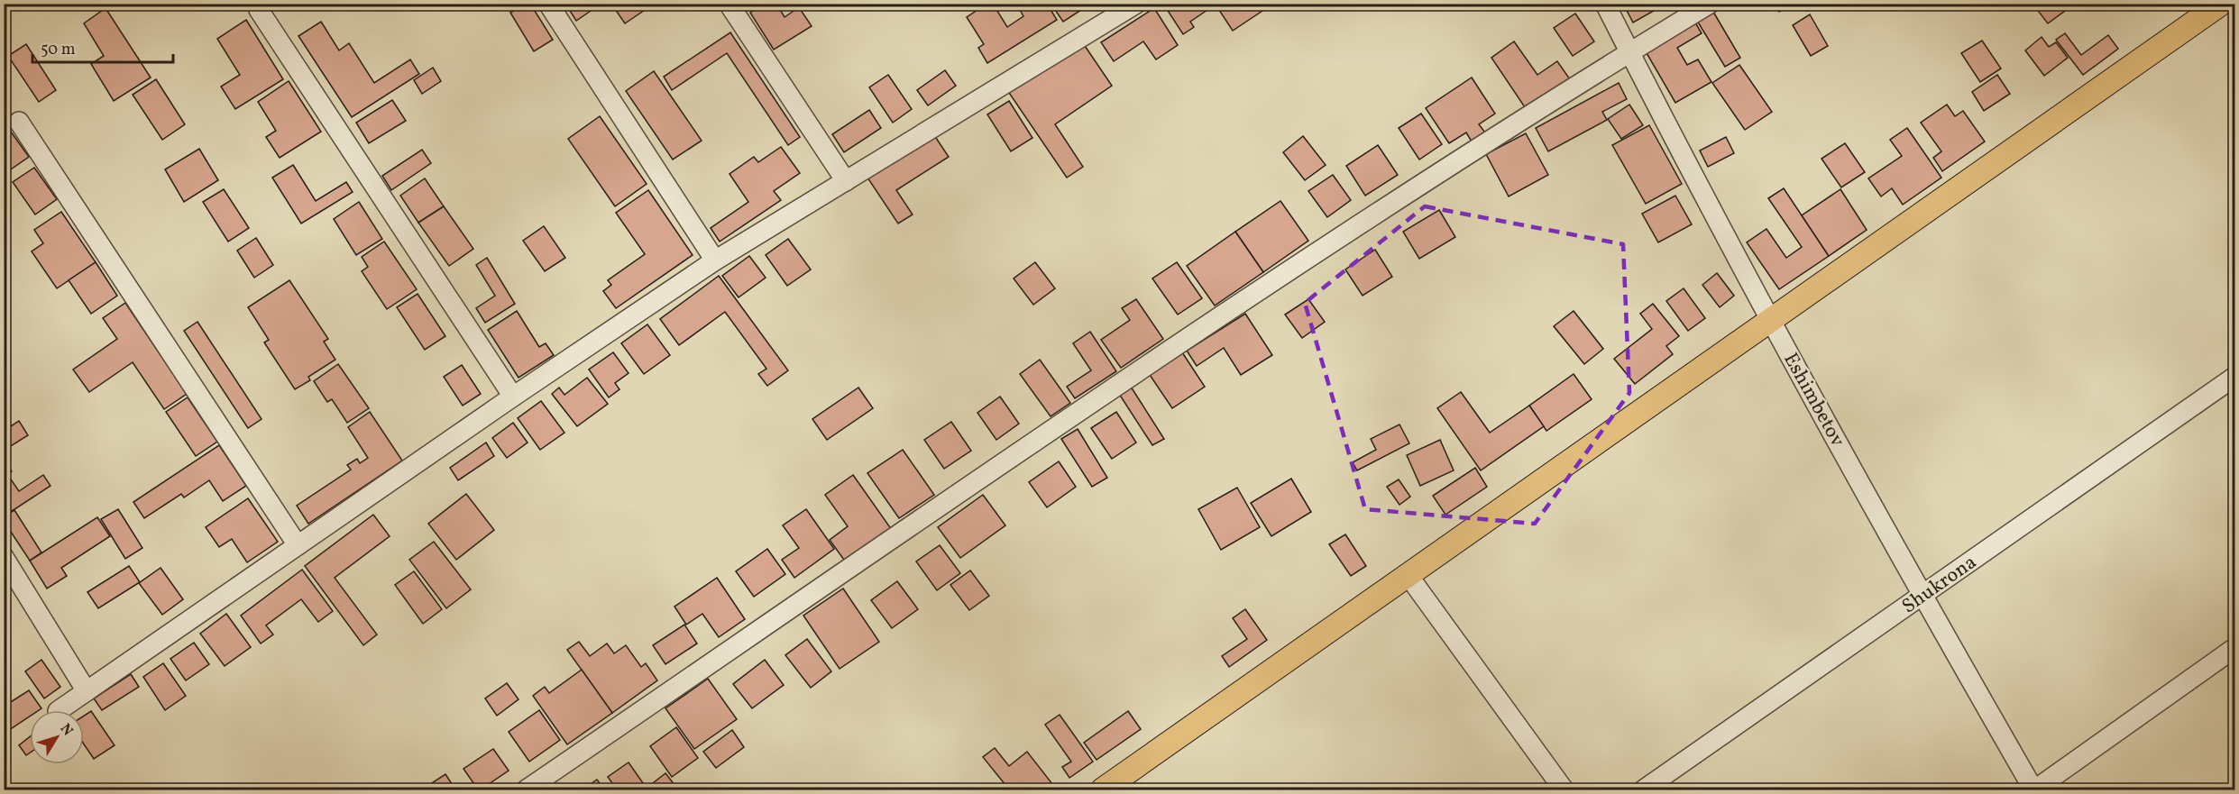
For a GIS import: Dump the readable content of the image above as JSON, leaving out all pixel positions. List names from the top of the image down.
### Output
{
  "streets": {
    "street": ["Eshimbetov", "Shukrona"]
  },
  "crossings": [
    ["Eshimbetov", "Shukrona"]
  ],
  "scale_bar": "50 m",
  "north": "top right"
}
